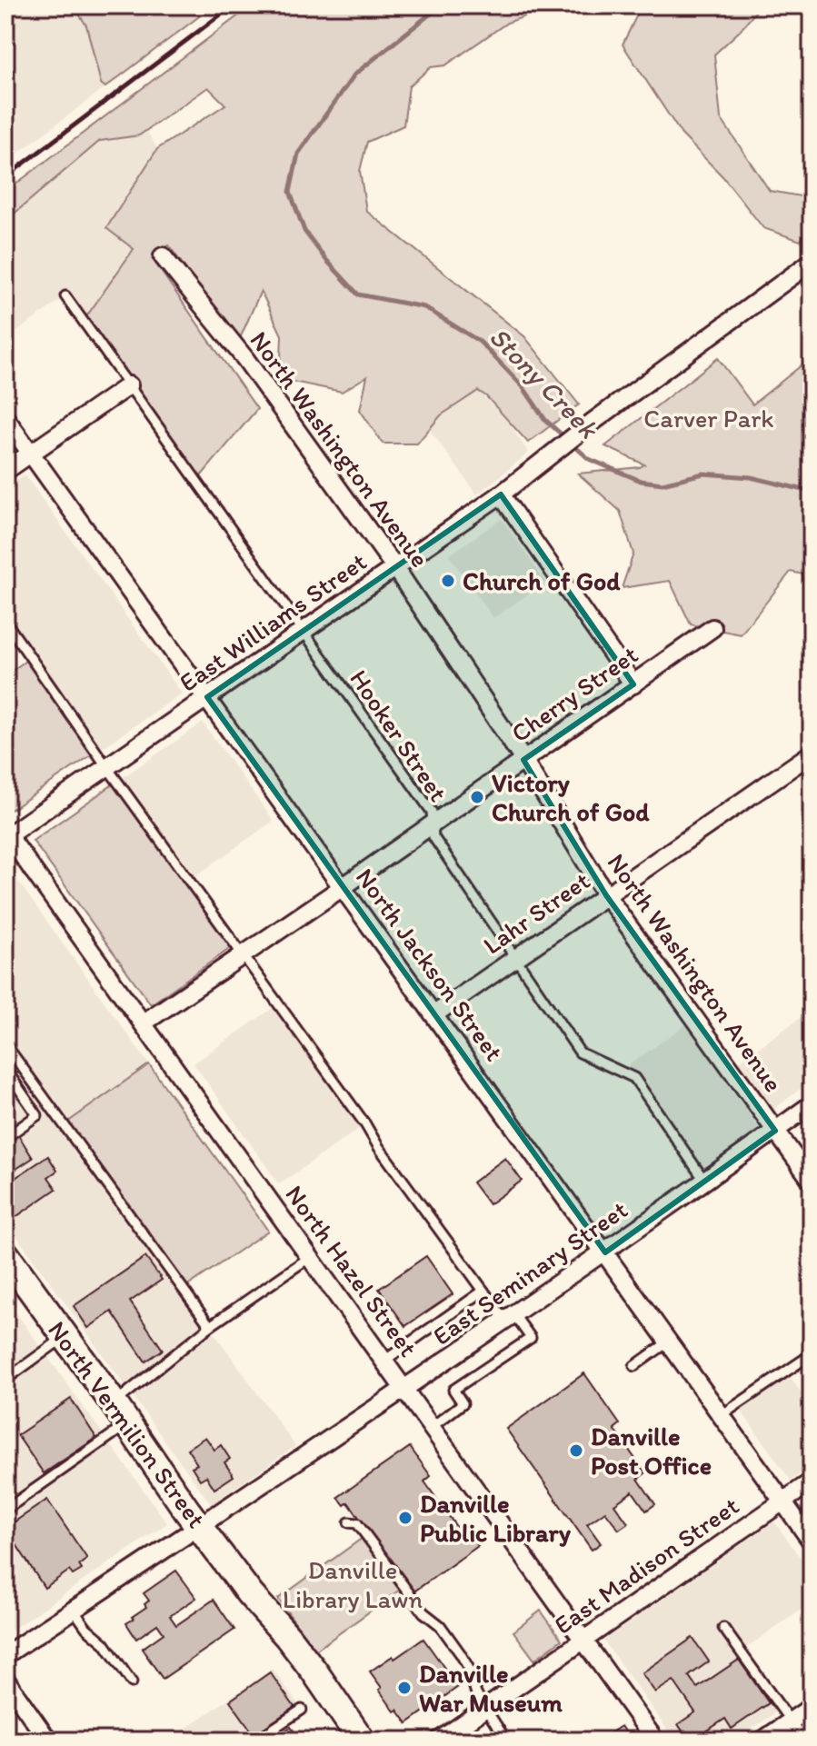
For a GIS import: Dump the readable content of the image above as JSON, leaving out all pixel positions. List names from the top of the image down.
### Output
{
  "streets": {
    "main road": ["North Vermilion Street"],
    "street": [
      "North Washington Avenue",
      "East Williams Street",
      "Cherry Street",
      "Lahr Street",
      "North Jackson Street",
      "North Hazel Street",
      "East Seminary Street",
      "East Madison Street"
    ],
    "lane": ["Hooker Street"]
  },
  "crossings": [
    ["North Washington Avenue", "East Williams Street"],
    ["North Washington Avenue", "Cherry Street"],
    ["North Washington Avenue", "Lahr Street"],
    ["North Washington Avenue", "East Seminary Street"],
    ["East Williams Street", "Hooker Street"],
    ["East Williams Street", "North Jackson Street"],
    ["East Williams Street", "North Hazel Street"],
    ["Cherry Street", "Hooker Street"],
    ["Cherry Street", "North Jackson Street"],
    ["Cherry Street", "North Hazel Street"],
    ["Hooker Street", "Lahr Street"],
    ["Hooker Street", "East Seminary Street"],
    ["Lahr Street", "North Jackson Street"],
    ["North Jackson Street", "East Seminary Street"],
    ["North Jackson Street", "East Madison Street"],
    ["North Hazel Street", "East Seminary Street"],
    ["North Hazel Street", "East Madison Street"],
    ["East Seminary Street", "North Vermilion Street"]
  ],
  "water": ["Stony Creek"],
  "parks": ["Carver Park", "Danville Library Lawn"],
  "places": [
    "Church of God",
    "Victory Church of God",
    "Danville Post Office",
    "Danville Public Library",
    "Danville War Museum"
  ]
}
